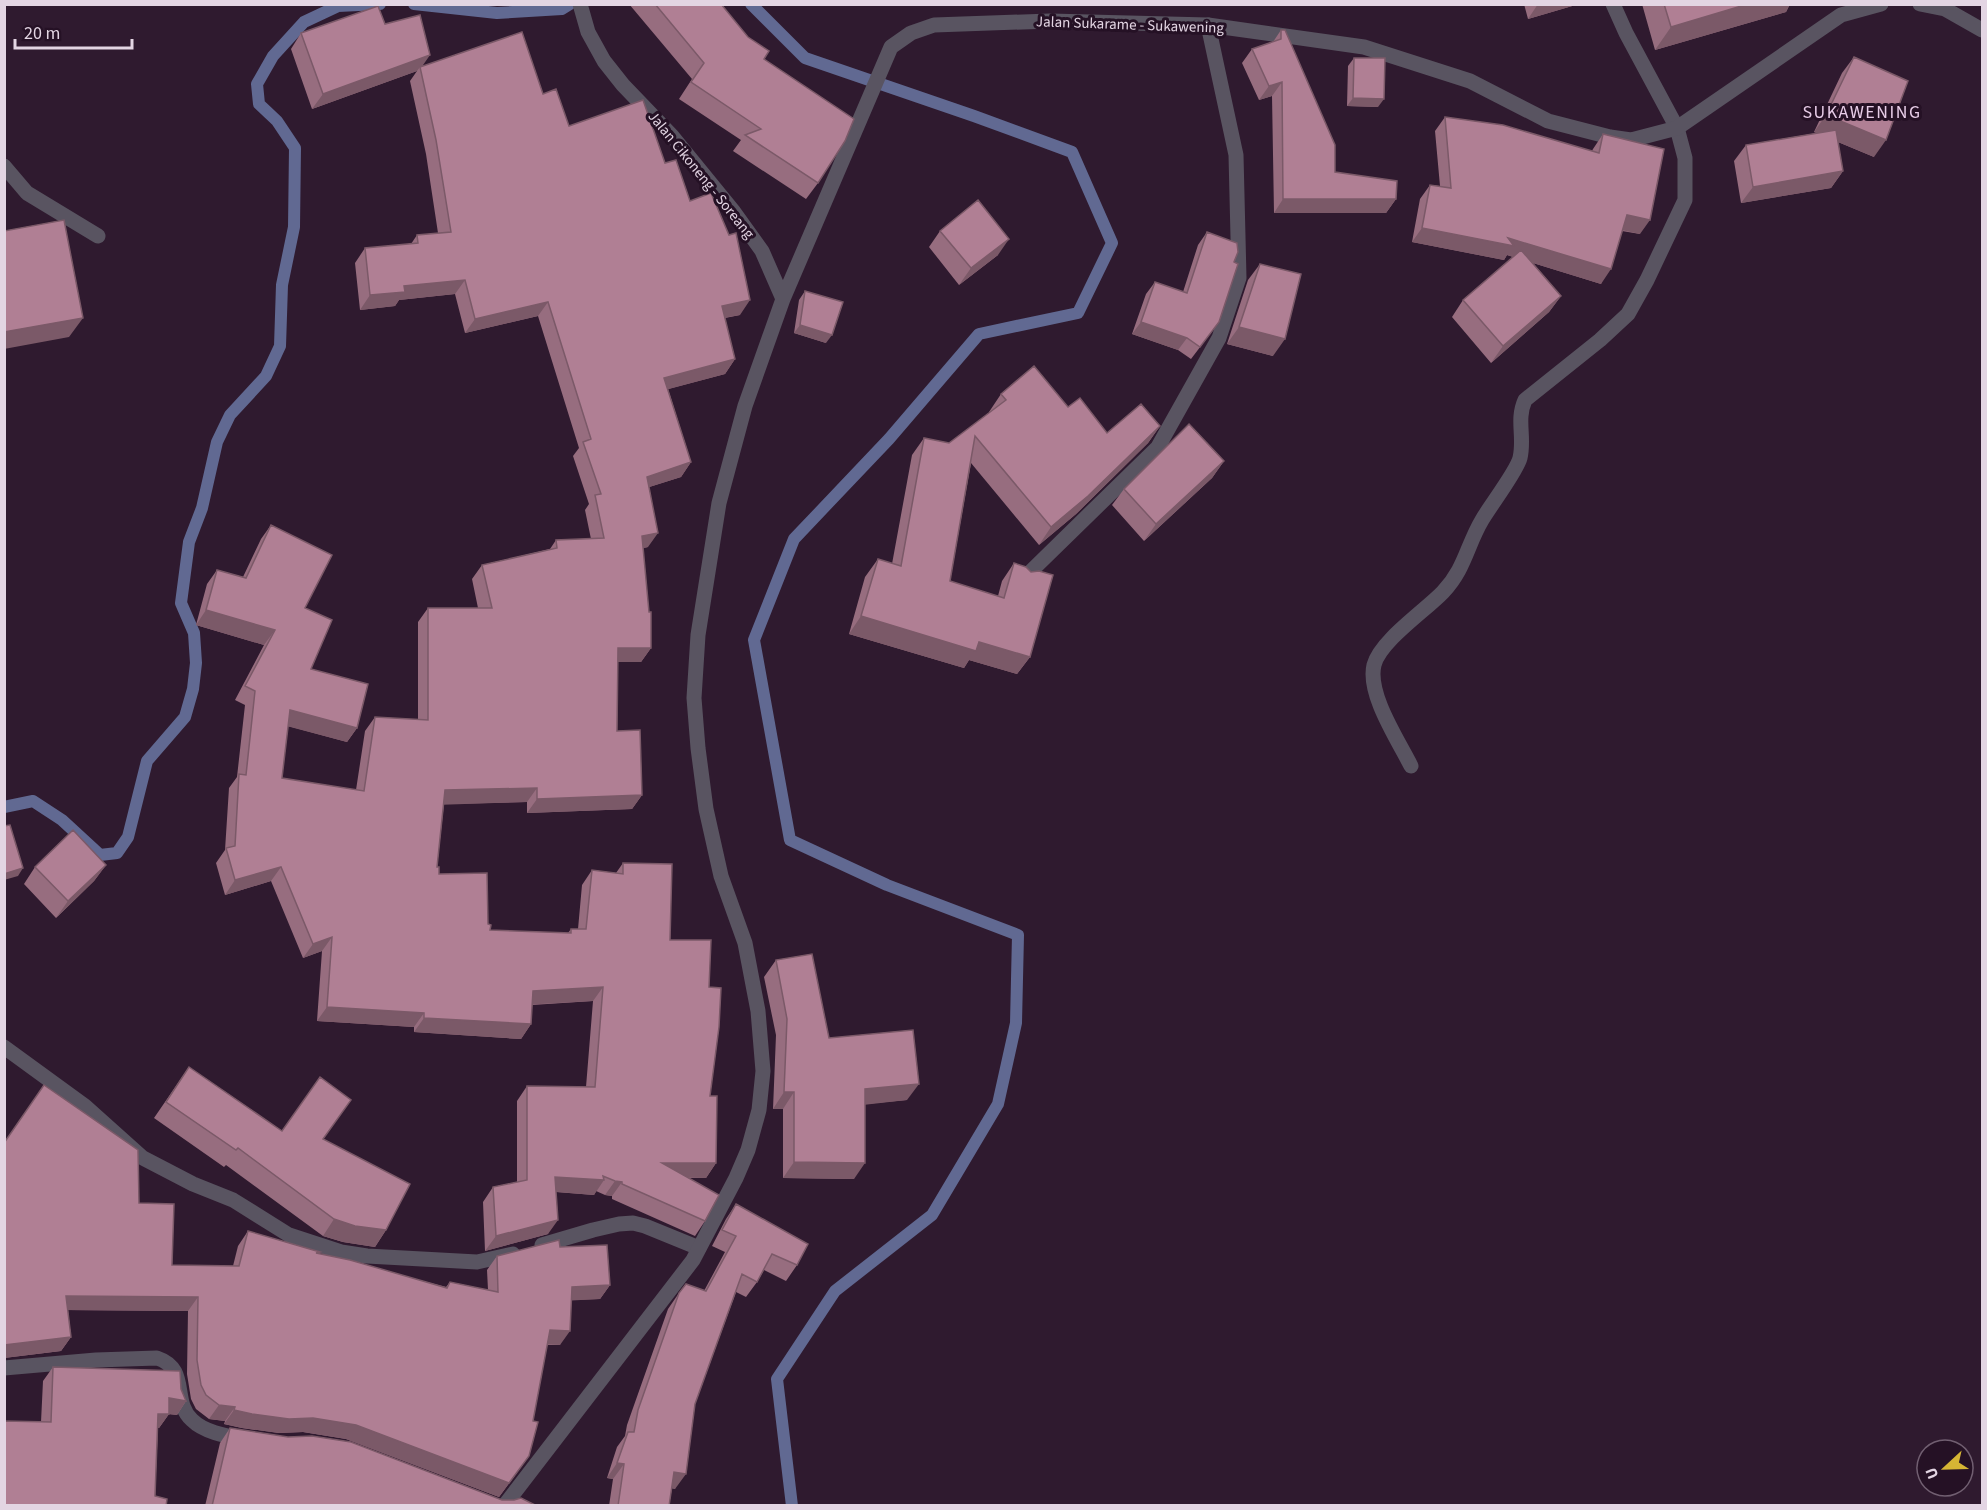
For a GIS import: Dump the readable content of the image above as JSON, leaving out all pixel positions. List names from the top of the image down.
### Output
{
  "streets": {
    "street": ["Jalan Sukarame - Sukawening", "Jalan Cikoneng - Soreang"]
  },
  "crossings": [
    ["Jalan Sukarame - Sukawening", "Jalan Cikoneng - Soreang"]
  ],
  "districts": ["SUKAWENING"],
  "scale_bar": "20 m",
  "north": "left"
}
